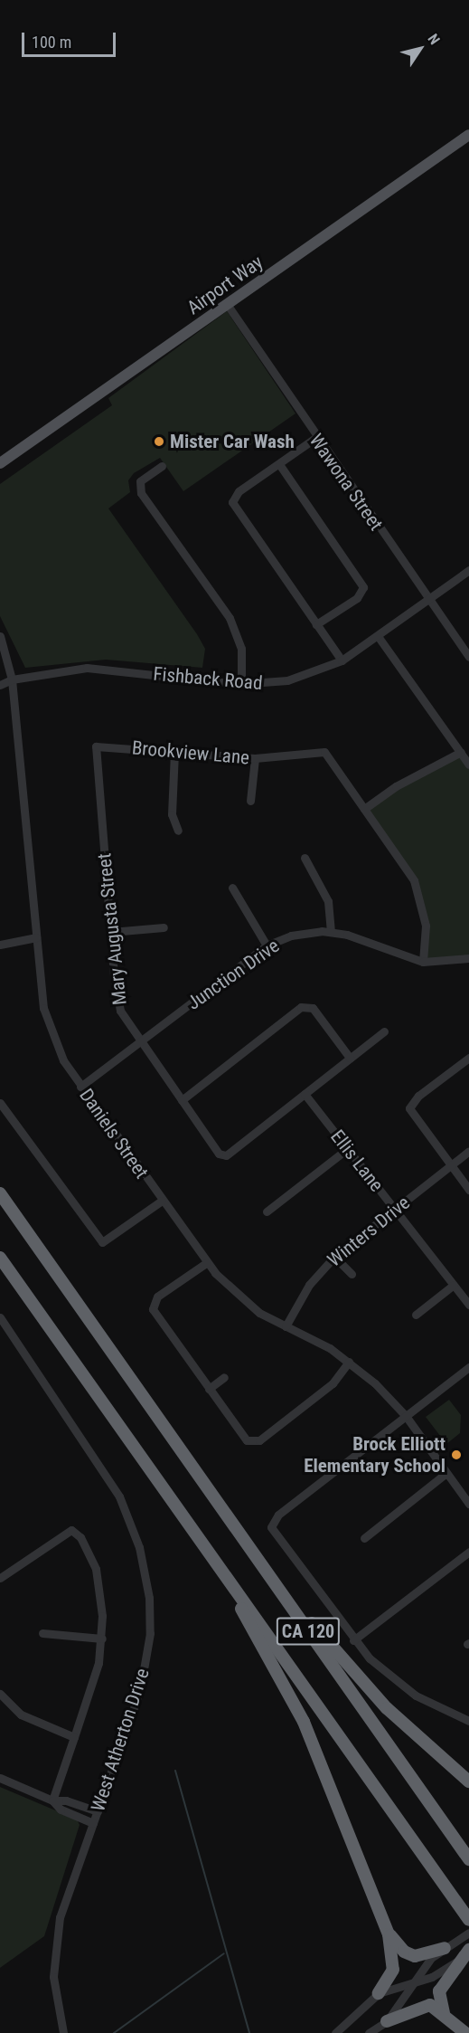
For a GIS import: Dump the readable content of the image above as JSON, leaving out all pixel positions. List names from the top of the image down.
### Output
{
  "streets": {
    "highway": ["CA 120"],
    "main road": ["Airport Way"],
    "street": [
      "Wawona Street",
      "Fishback Road",
      "Brookview Lane",
      "Mary Augusta Street",
      "Junction Drive",
      "Daniels Street",
      "Ellis Lane",
      "Winters Drive",
      "West Atherton Drive"
    ]
  },
  "crossings": [
    ["Airport Way", "Wawona Street"],
    ["Wawona Street", "Fishback Road"],
    ["Fishback Road", "Daniels Street"],
    ["Brookview Lane", "Mary Augusta Street"],
    ["Mary Augusta Street", "Junction Drive"],
    ["Mary Augusta Street", "Ellis Lane"],
    ["Junction Drive", "Daniels Street"],
    ["Daniels Street", "Winters Drive"],
    ["Ellis Lane", "Winters Drive"]
  ],
  "places": ["Mister Car Wash", "Brock Elliott Elementary School"],
  "scale_bar": "100 m",
  "north": "top right"
}
